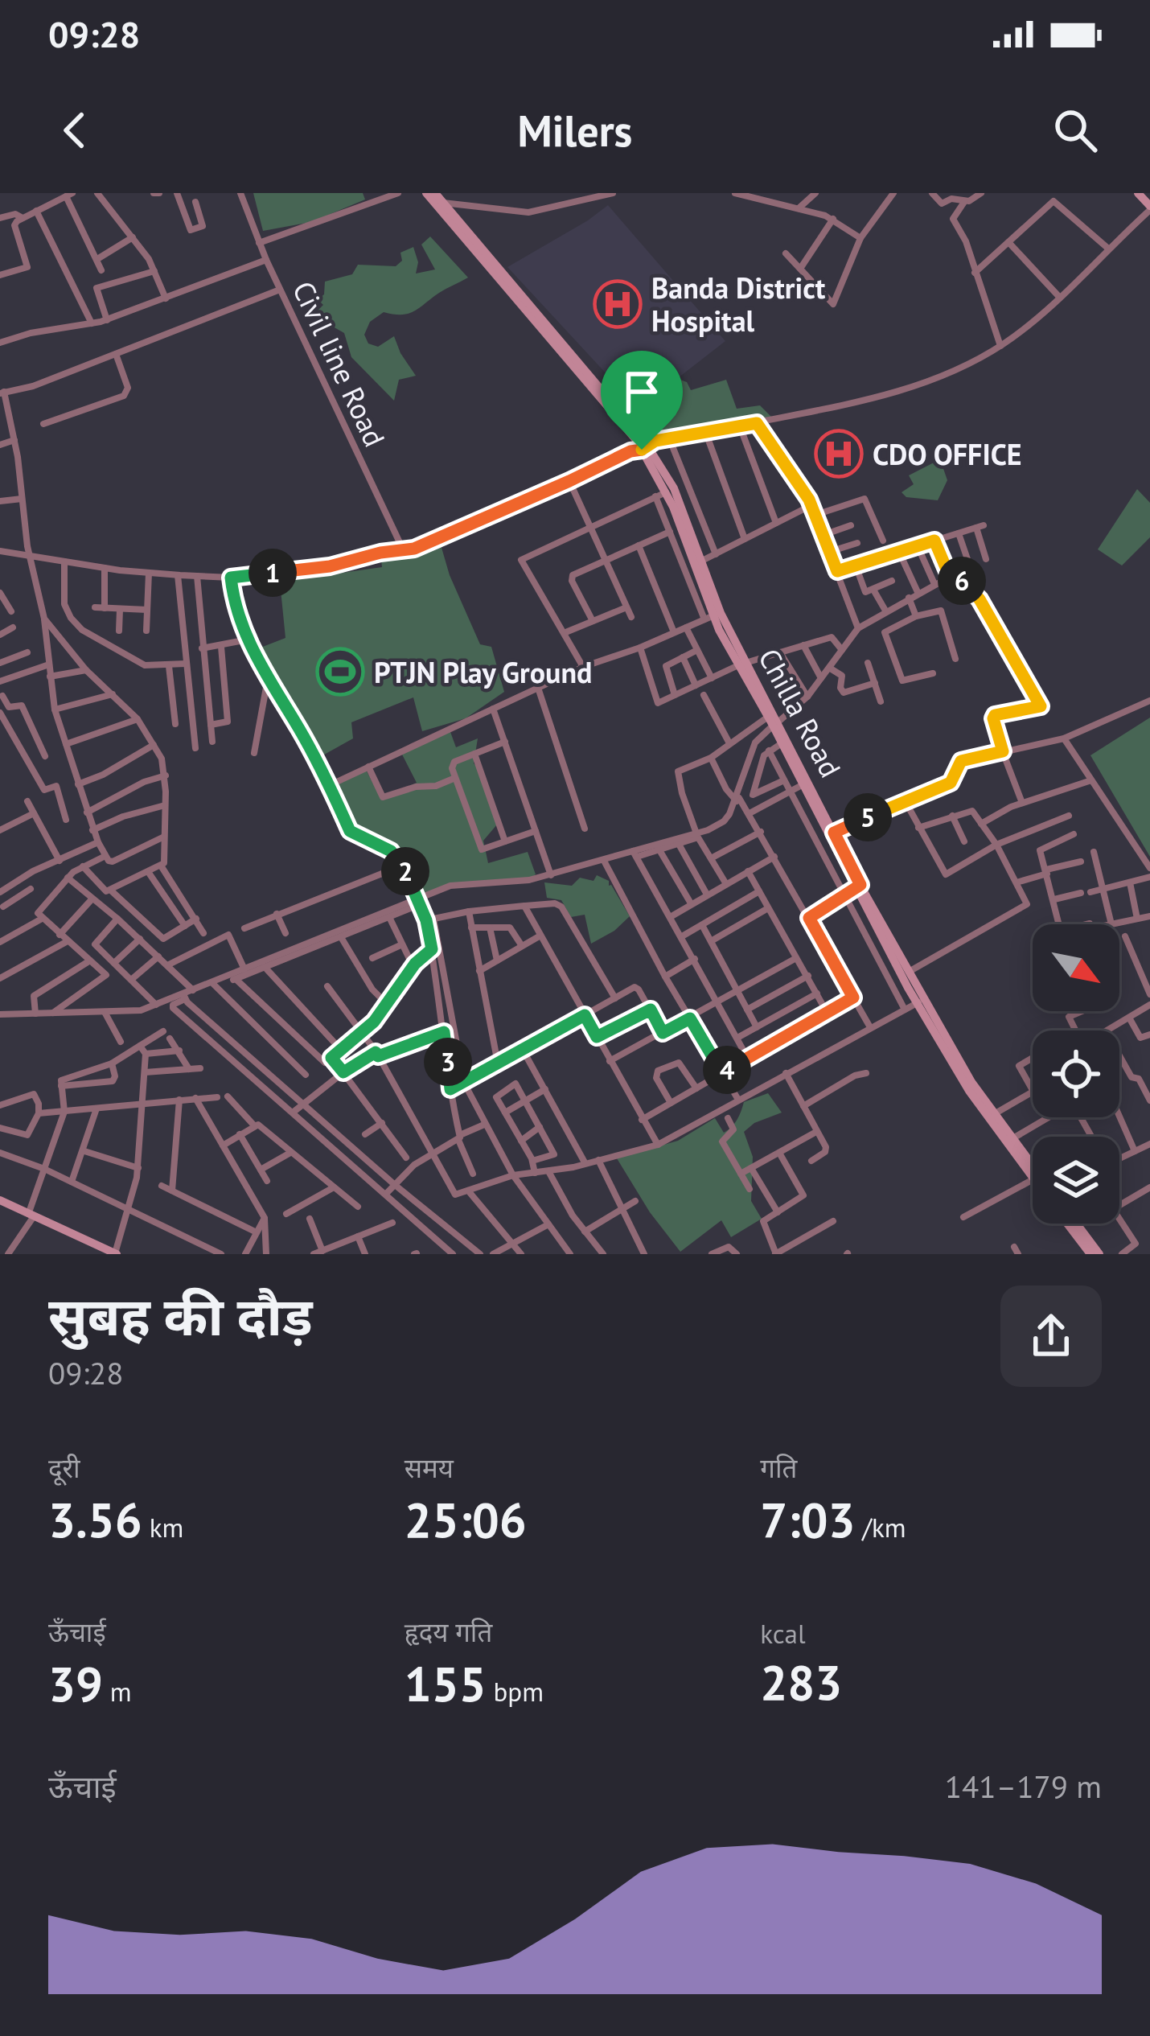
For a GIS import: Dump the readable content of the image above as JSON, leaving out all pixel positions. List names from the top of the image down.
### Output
{
  "streets": {
    "main road": ["Chilla Road"],
    "street": ["Civil line Road"]
  },
  "places": {
    "hospital": ["Banda District Hospital", "CDO OFFICE"],
    "sports": ["PTJN Play Ground"]
  },
  "north": "bottom right",
  "page": {
    "status": "09:28",
    "header": "Milers",
    "pins": [
      "1",
      "6",
      "5",
      "2",
      "3",
      "4"
    ],
    "heading": ["सुबह की दौड़", "09:28"],
    "stats": [
      ["दूरी", "3.56 km"],
      ["समय", "25:06"],
      ["गति", "7:03 /km"],
      ["ऊँचाई", "39 m"],
      ["हृदय गति", "155 bpm"],
      ["kcal", "283"]
    ],
    "chart": ["ऊँचाई", "141–179 m"]
  }
}
